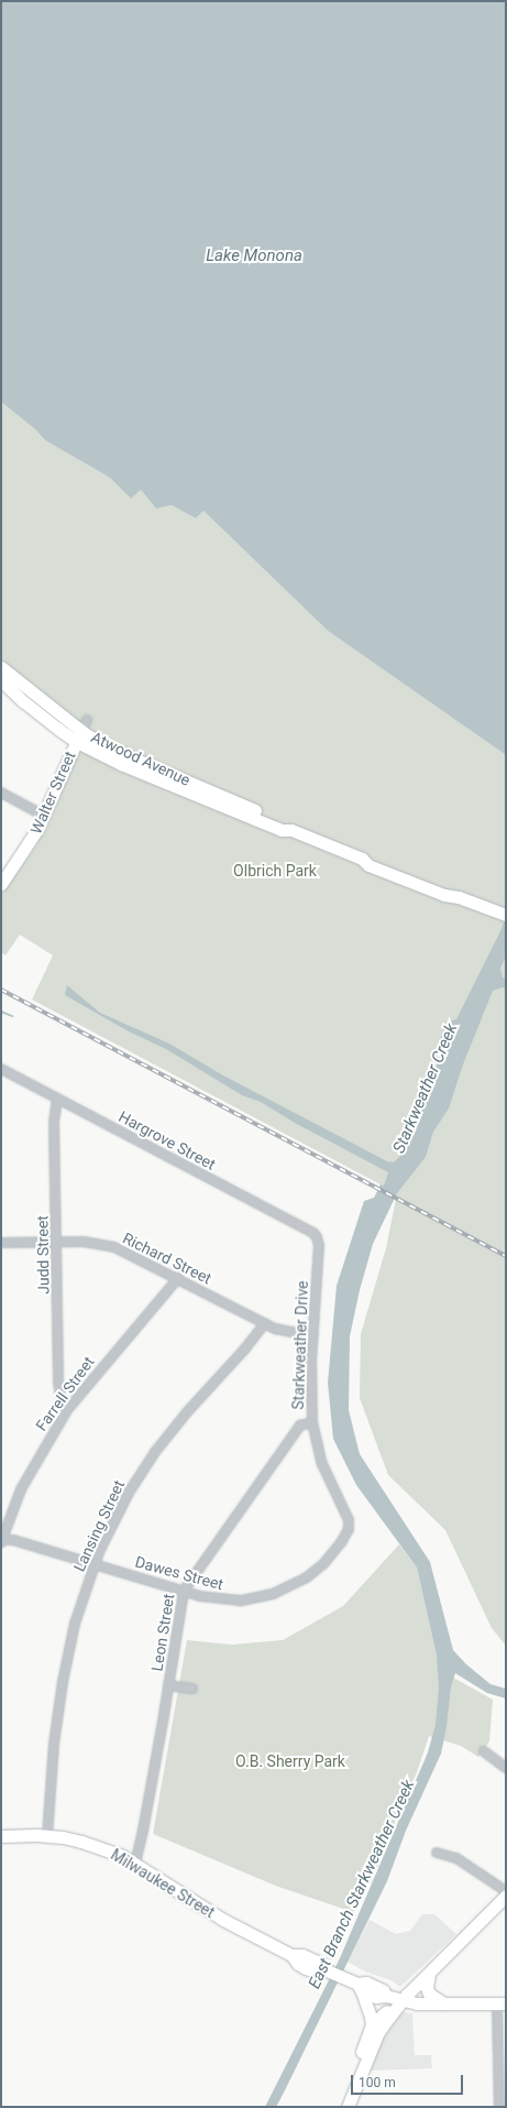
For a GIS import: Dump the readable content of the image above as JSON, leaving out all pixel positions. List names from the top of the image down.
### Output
{
  "streets": {
    "street": [
      "Atwood Avenue",
      "Walter Street",
      "Hargrove Street",
      "Judd Street",
      "Richard Street",
      "Starkweather Drive",
      "Farrell Street",
      "Lansing Street",
      "Dawes Street",
      "Leon Street",
      "Milwaukee Street"
    ]
  },
  "crossings": [
    ["Atwood Avenue", "Walter Street"],
    ["Hargrove Street", "Judd Street"],
    ["Hargrove Street", "Starkweather Drive"],
    ["Judd Street", "Richard Street"],
    ["Judd Street", "Farrell Street"],
    ["Richard Street", "Starkweather Drive"],
    ["Richard Street", "Farrell Street"],
    ["Richard Street", "Lansing Street"],
    ["Starkweather Drive", "Dawes Street"],
    ["Starkweather Drive", "Leon Street"],
    ["Farrell Street", "Dawes Street"],
    ["Lansing Street", "Dawes Street"],
    ["Lansing Street", "Milwaukee Street"],
    ["Dawes Street", "Leon Street"],
    ["Leon Street", "Milwaukee Street"]
  ],
  "water": ["Lake Monona", "Starkweather Creek", "East Branch Starkweather Creek"],
  "parks": ["Olbrich Park", "O.B. Sherry Park"],
  "scale_bar": "100 m"
}
